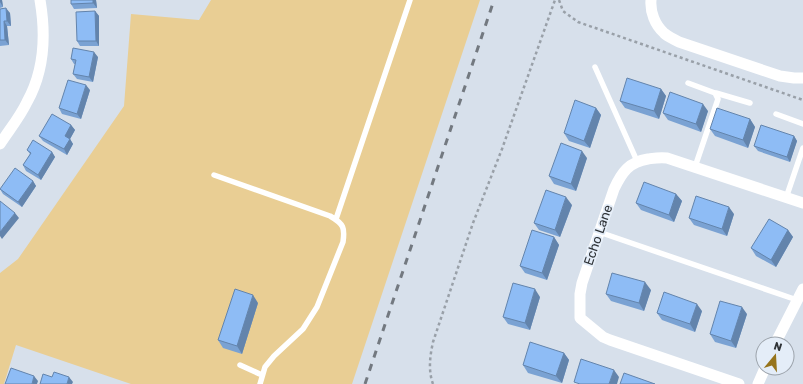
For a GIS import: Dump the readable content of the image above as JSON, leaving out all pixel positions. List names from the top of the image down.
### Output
{
  "streets": {
    "street": ["Echo Lane"]
  },
  "north": "top"
}
